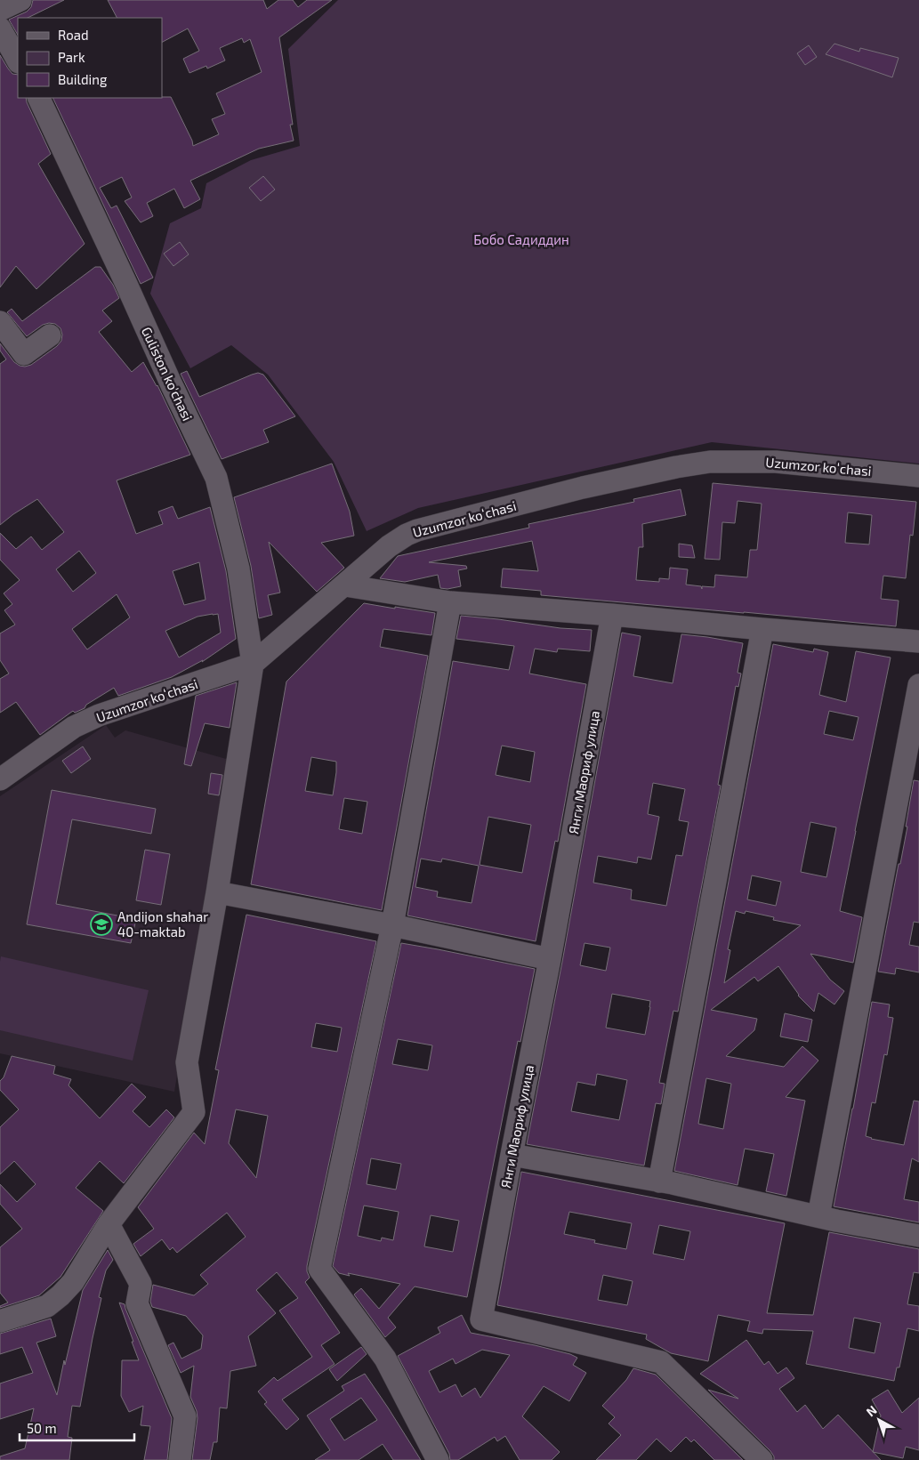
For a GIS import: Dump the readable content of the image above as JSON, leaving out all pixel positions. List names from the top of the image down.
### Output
{
  "streets": {
    "street": ["Guliston ko'chasi", "Uzumzor koʻchasi", "Янги Маориф улица"]
  },
  "crossings": [
    ["Guliston ko'chasi", "Uzumzor koʻchasi"]
  ],
  "parks": ["Бобо Садиддин"],
  "places": {
    "school or university": ["Andijon shahar 40-maktab"]
  },
  "legend": ["Road", "Park", "Building"],
  "scale_bar": "50 m",
  "north": "top left"
}
